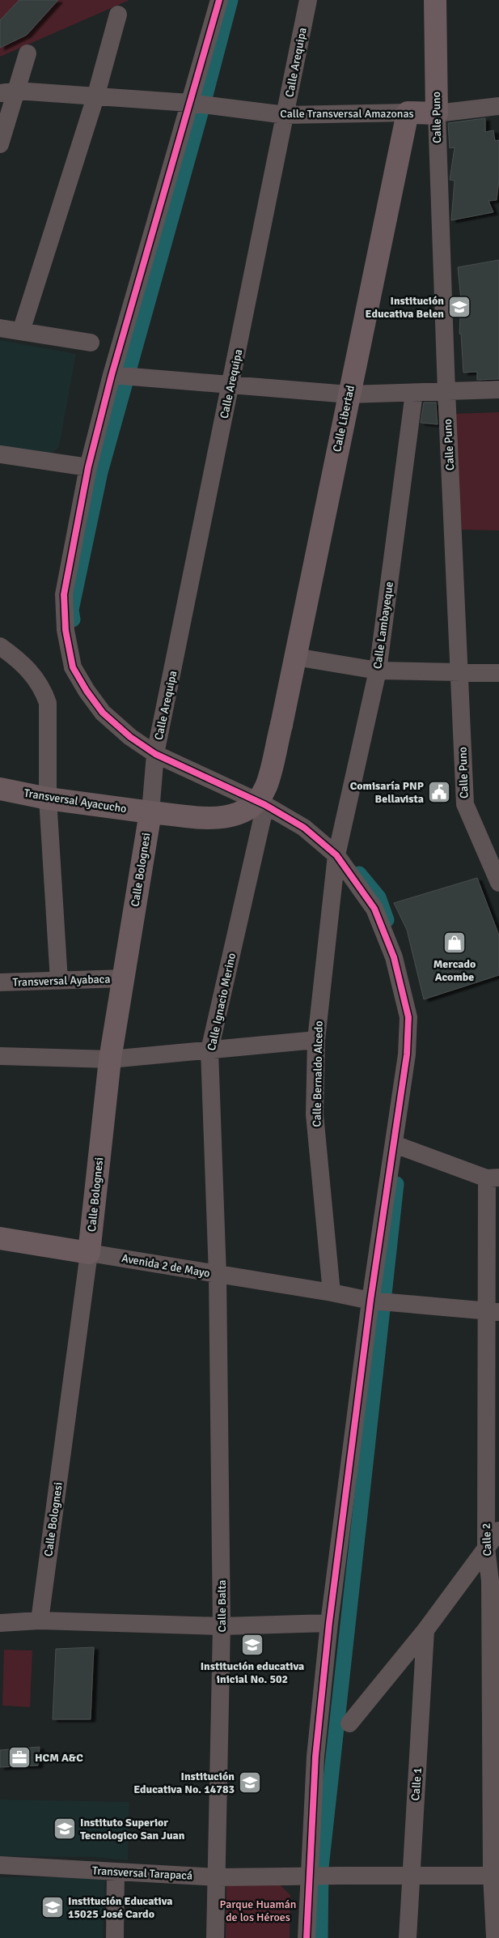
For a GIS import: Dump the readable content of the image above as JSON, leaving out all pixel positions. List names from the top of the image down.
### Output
{
  "streets": {
    "main road": [
      "Calle Transversal Amazonas",
      "Calle Puno",
      "Calle Libertad",
      "Transversal Ayacucho",
      "Calle Bolognesi",
      "Avenida 2 de Mayo"
    ],
    "street": [
      "Calle Arequipa",
      "Calle Lambayeque",
      "Transversal Ayabaca",
      "Calle Ignacio Merino",
      "Calle Bernaldo Alcedo",
      "Calle 2",
      "Calle Balta",
      "Calle 1",
      "Transversal Tarapacá"
    ]
  },
  "crossings": [
    ["Calle Arequipa", "Calle Transversal Amazonas"],
    ["Calle Arequipa", "Calle Bolognesi"],
    ["Calle Transversal Amazonas", "Calle Puno"],
    ["Calle Transversal Amazonas", "Calle Libertad"],
    ["Calle Libertad", "Transversal Ayacucho"],
    ["Calle Lambayeque", "Calle Bernaldo Alcedo"],
    ["Transversal Ayacucho", "Calle Bolognesi"],
    ["Calle Bolognesi", "Transversal Ayabaca"],
    ["Calle Bolognesi", "Avenida 2 de Mayo"],
    ["Calle Ignacio Merino", "Avenida 2 de Mayo"],
    ["Calle Ignacio Merino", "Calle Balta"],
    ["Calle Bernaldo Alcedo", "Avenida 2 de Mayo"],
    ["Avenida 2 de Mayo", "Calle 2"],
    ["Avenida 2 de Mayo", "Calle Balta"],
    ["Calle 2", "Transversal Tarapacá"],
    ["Calle Balta", "Transversal Tarapacá"],
    ["Calle 1", "Transversal Tarapacá"]
  ],
  "parks": ["Parque Huamán de los Héroes"],
  "places": {
    "school or university": [
      "Institución Educativa Belen",
      "Institución educativa inicial No. 502",
      "Institución Educativa No. 14783",
      "Instituto Superior Tecnologico San Juan",
      "Institución Educativa 15025 José Cardo"
    ],
    "public building": ["Comisaría PNP Bellavista"],
    "shop": ["Mercado Acombe"],
    "office": ["HCM A&C"]
  }
}
